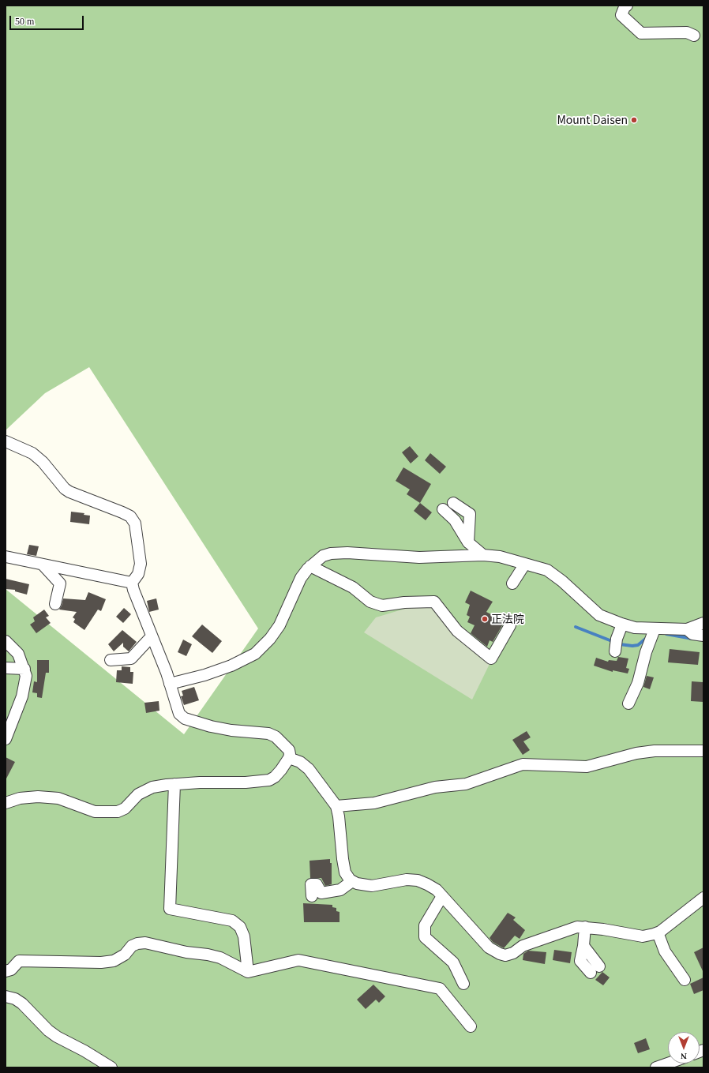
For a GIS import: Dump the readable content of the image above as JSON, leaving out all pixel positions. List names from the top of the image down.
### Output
{
  "places": ["Mount Daisen", "正法院"],
  "scale_bar": "50 m",
  "north": "bottom"
}
